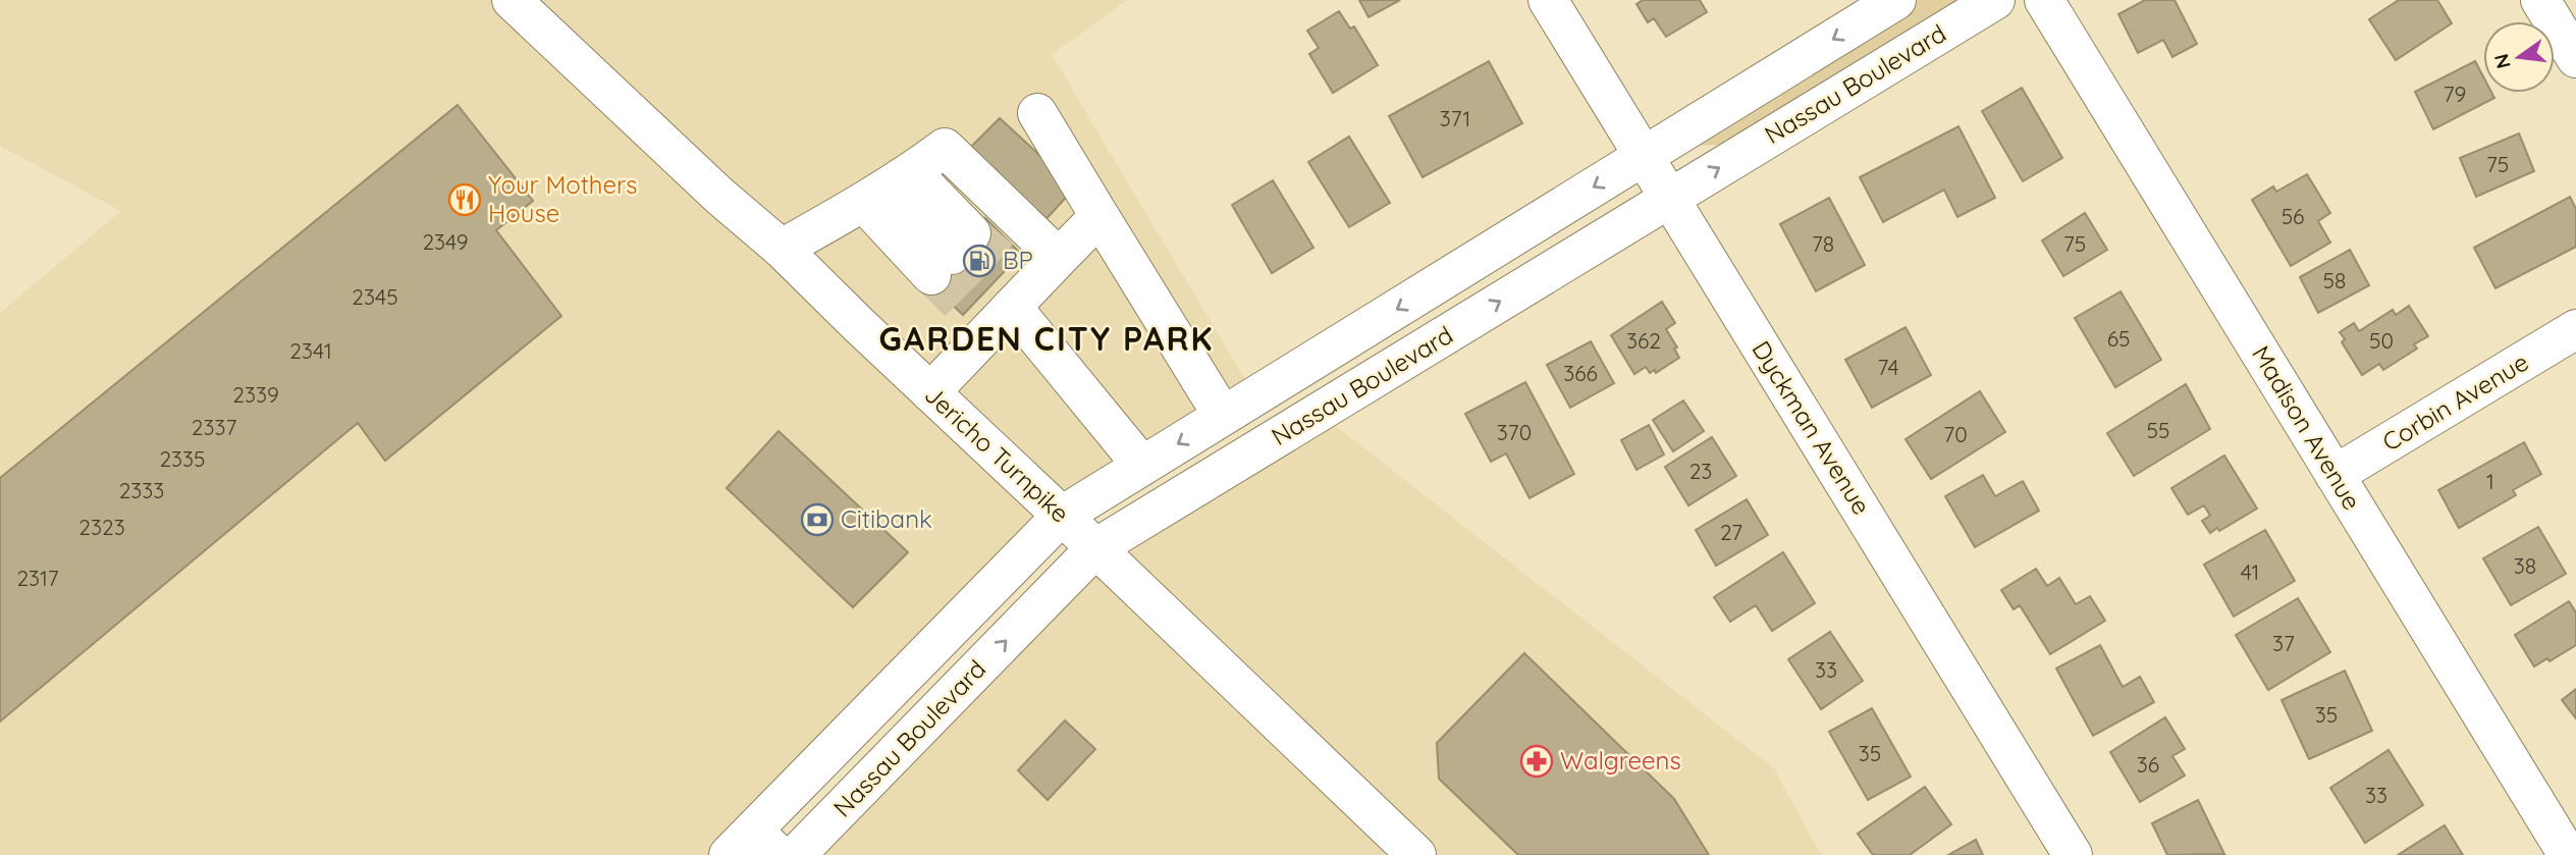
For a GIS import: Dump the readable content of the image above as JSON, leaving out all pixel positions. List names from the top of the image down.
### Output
{
  "streets": {
    "main road": [
      "Nassau Boulevard",
      "Corbin Avenue",
      "Dyckman Avenue",
      "Madison Avenue",
      "Jericho Turnpike"
    ]
  },
  "crossings": [
    ["Nassau Boulevard", "Dyckman Avenue"],
    ["Nassau Boulevard", "Jericho Turnpike"],
    ["Corbin Avenue", "Madison Avenue"]
  ],
  "districts": ["GARDEN CITY PARK"],
  "places": {
    "restaurant": ["Your Mothers House"],
    "fuel station": ["BP"],
    "bank": ["Citibank"],
    "pharmacy": ["Walgreens"]
  },
  "house_numbers": [
    "79",
    "371",
    "75",
    "56",
    "2349",
    "78",
    "75",
    "58",
    "2345",
    "65",
    "362",
    "50",
    "2341",
    "74",
    "366",
    "2339",
    "2337",
    "55",
    "370",
    "70",
    "2335",
    "23",
    "1",
    "2333",
    "2323",
    "27",
    "38",
    "41",
    "2317",
    "37",
    "33",
    "35",
    "35",
    "36",
    "33"
  ],
  "north": "left"
}
